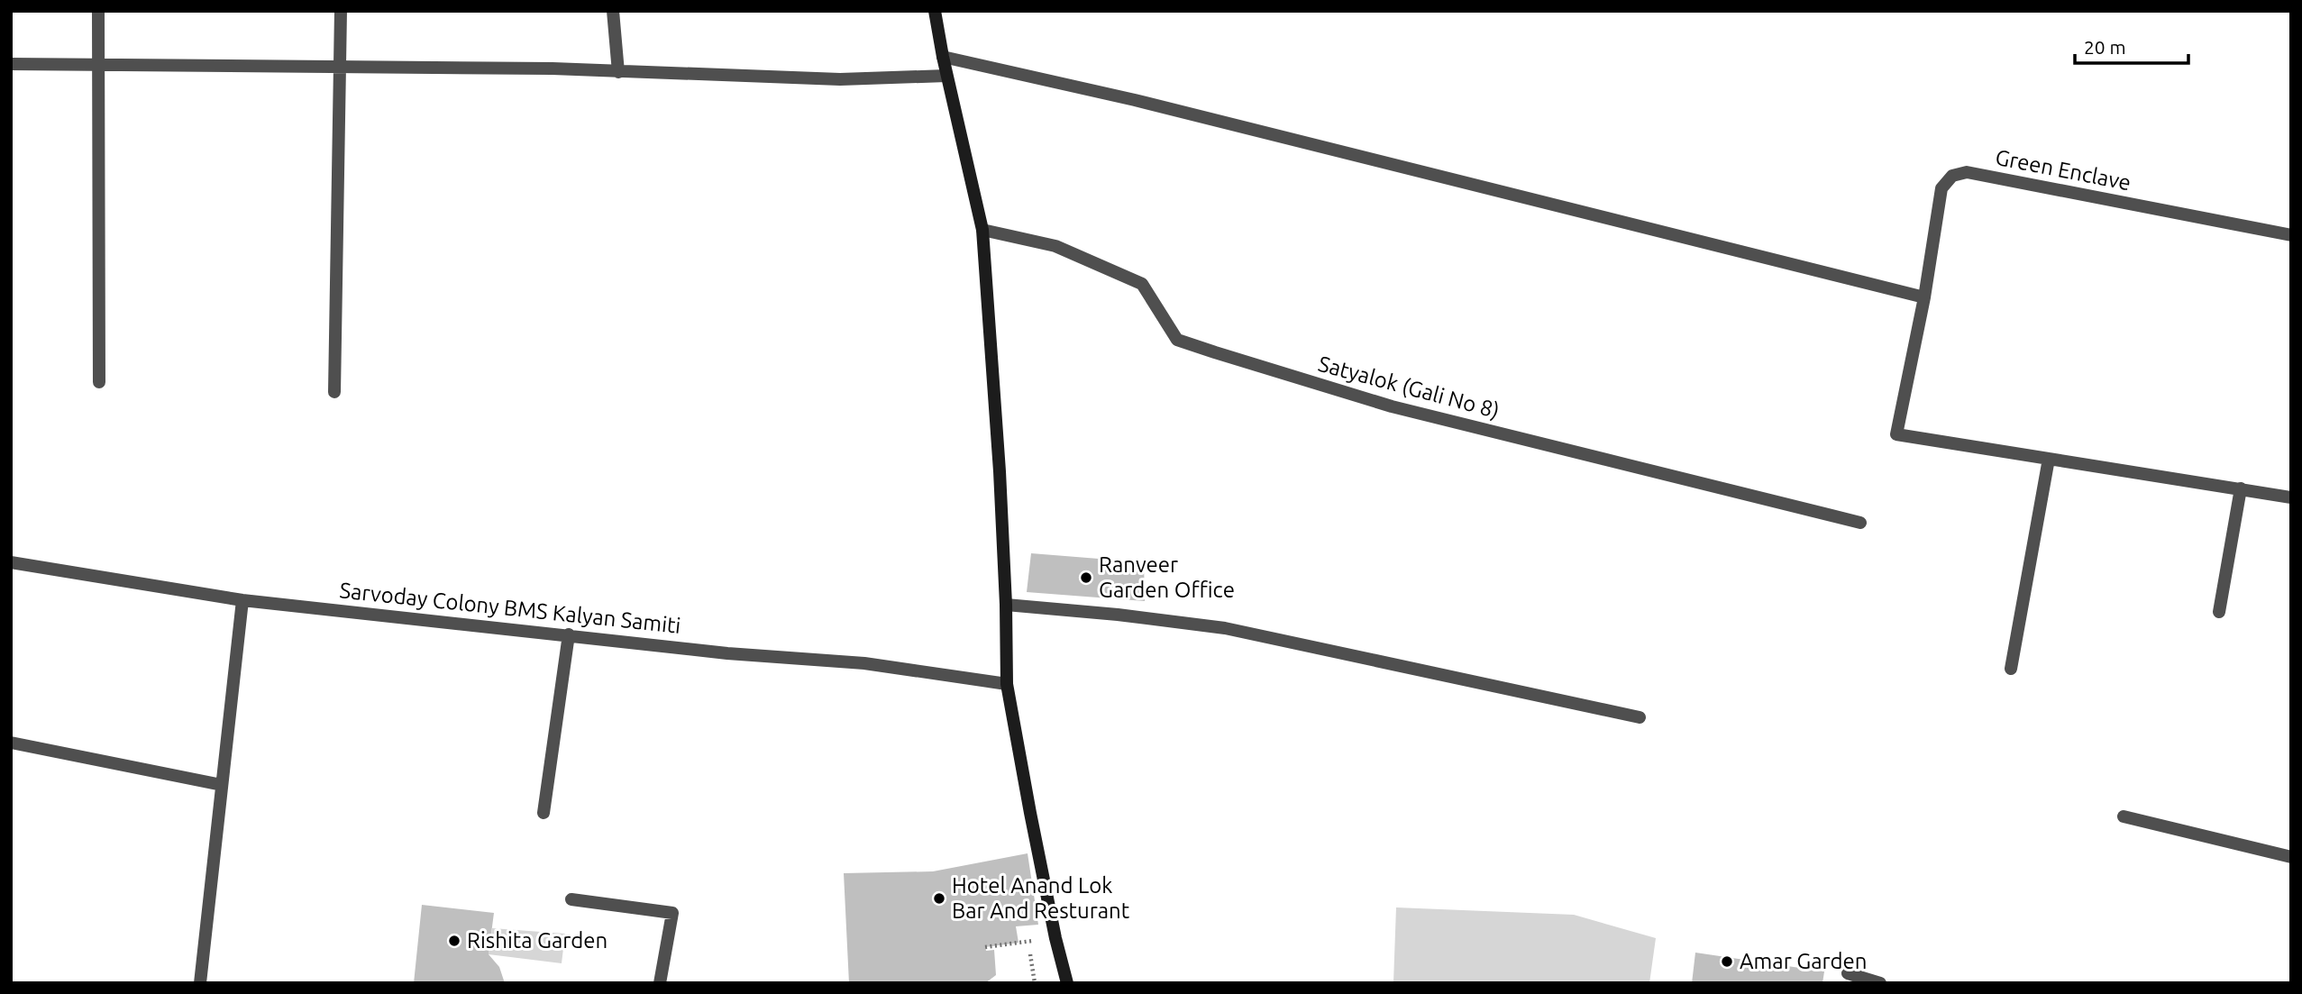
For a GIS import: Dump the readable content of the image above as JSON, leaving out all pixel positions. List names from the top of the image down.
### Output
{
  "streets": {
    "street": ["Green Enclave", "Satyalok (Gali No 8)", "Sarvoday Colony BMS Kalyan Samiti"]
  },
  "places": [
    "Ranveer Garden Office",
    "Hotel Anand Lok Bar And Resturant",
    "Rishita Garden",
    "Amar Garden"
  ],
  "scale_bar": "20 m"
}
